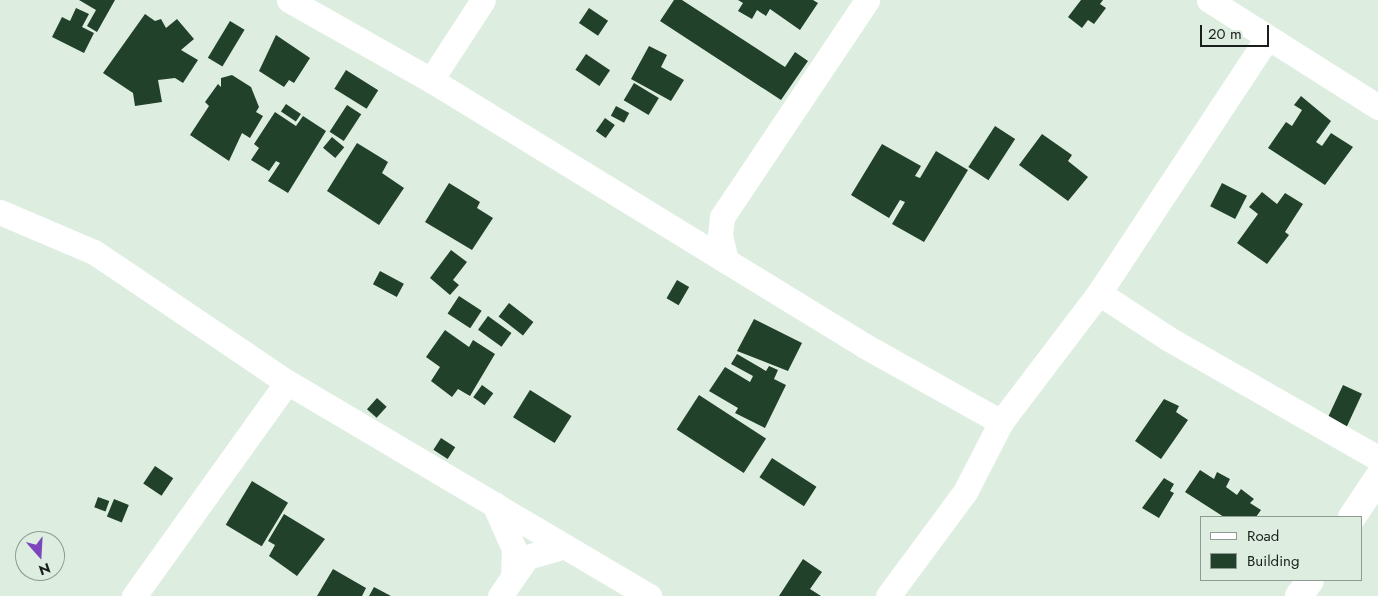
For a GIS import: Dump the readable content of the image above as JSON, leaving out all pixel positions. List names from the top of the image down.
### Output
{
  "legend": ["Road", "Building"],
  "scale_bar": "20 m",
  "north": "bottom"
}
